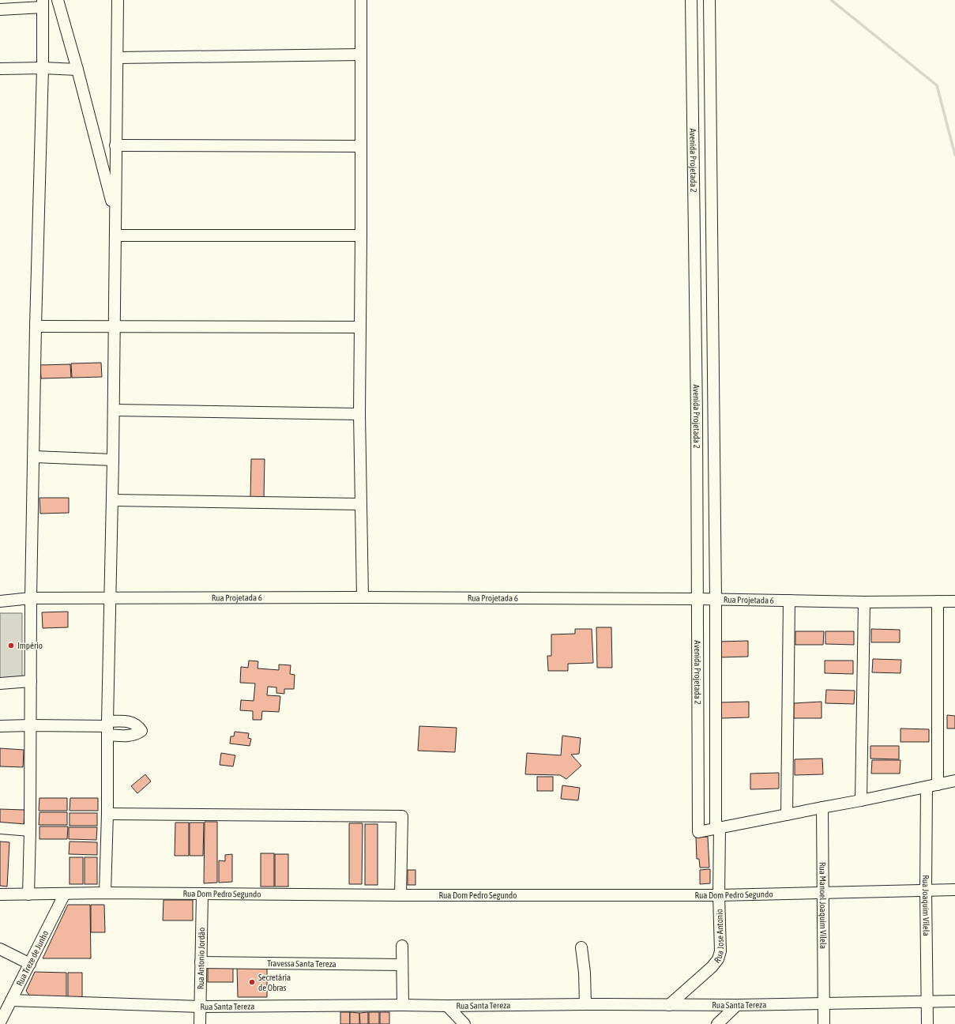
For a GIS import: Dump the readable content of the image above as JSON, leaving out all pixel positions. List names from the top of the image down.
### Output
{
  "streets": {
    "street": [
      "Avenida Projetada 2",
      "Rua Projetada 6",
      "Rua Dom Pedro Segundo",
      "Rua Manoel Joaquim Vilela",
      "Rua Joaquim Vilela",
      "Rua Jose Antonio",
      "Rua Treze de Junho",
      "Rua Antonio Jordão",
      "Travessa Santa Tereza",
      "Rua Santa Tereza"
    ]
  },
  "crossings": [
    ["Avenida Projetada 2", "Rua Projetada 6"],
    ["Avenida Projetada 2", "Rua Jose Antonio"],
    ["Rua Dom Pedro Segundo", "Rua Manoel Joaquim Vilela"],
    ["Rua Dom Pedro Segundo", "Rua Joaquim Vilela"],
    ["Rua Dom Pedro Segundo", "Rua Jose Antonio"],
    ["Rua Dom Pedro Segundo", "Rua Treze de Junho"],
    ["Rua Dom Pedro Segundo", "Rua Antonio Jordão"],
    ["Rua Manoel Joaquim Vilela", "Rua Santa Tereza"],
    ["Rua Joaquim Vilela", "Rua Santa Tereza"],
    ["Rua Jose Antonio", "Rua Santa Tereza"],
    ["Rua Treze de Junho", "Rua Santa Tereza"],
    ["Rua Antonio Jordão", "Travessa Santa Tereza"],
    ["Rua Antonio Jordão", "Rua Santa Tereza"]
  ],
  "places": ["Império", "Secretária de Obras"]
}
